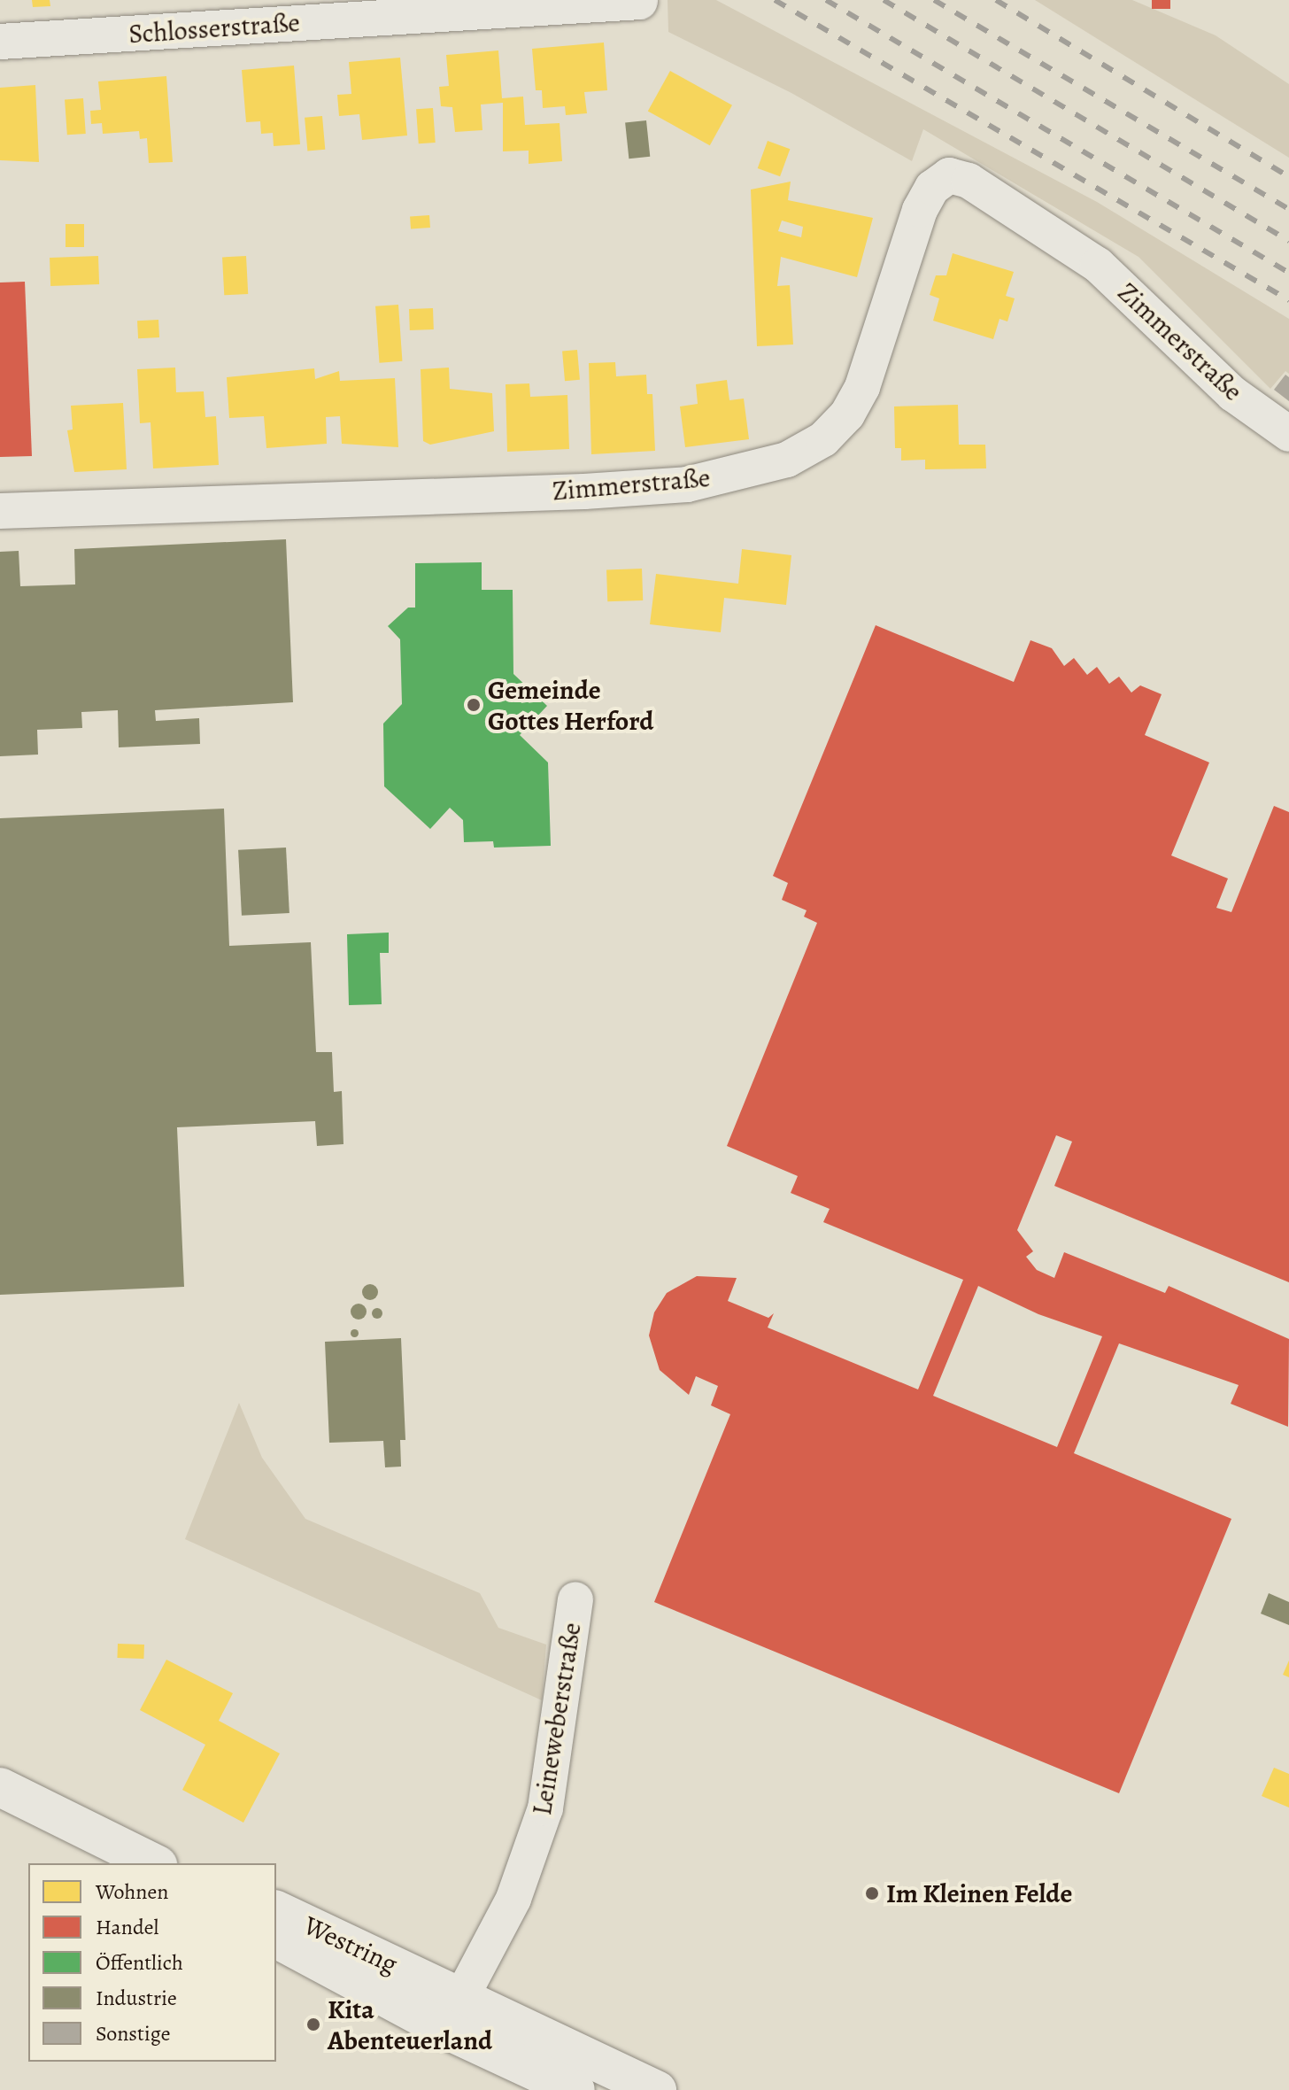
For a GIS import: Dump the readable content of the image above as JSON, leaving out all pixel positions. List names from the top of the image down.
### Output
{
  "streets": {
    "street": [
      "Schlosserstraße",
      "Zimmerstraße",
      "Leineweberstraße",
      "Westring"
    ]
  },
  "crossings": [
    ["Leineweberstraße", "Westring"]
  ],
  "places": ["Gemeinde Gottes Herford", "Im Kleinen Felde", "Kita Abenteuerland"],
  "legend": [
    "Wohnen",
    "Handel",
    "Öffentlich",
    "Industrie",
    "Sonstige"
  ]
}
